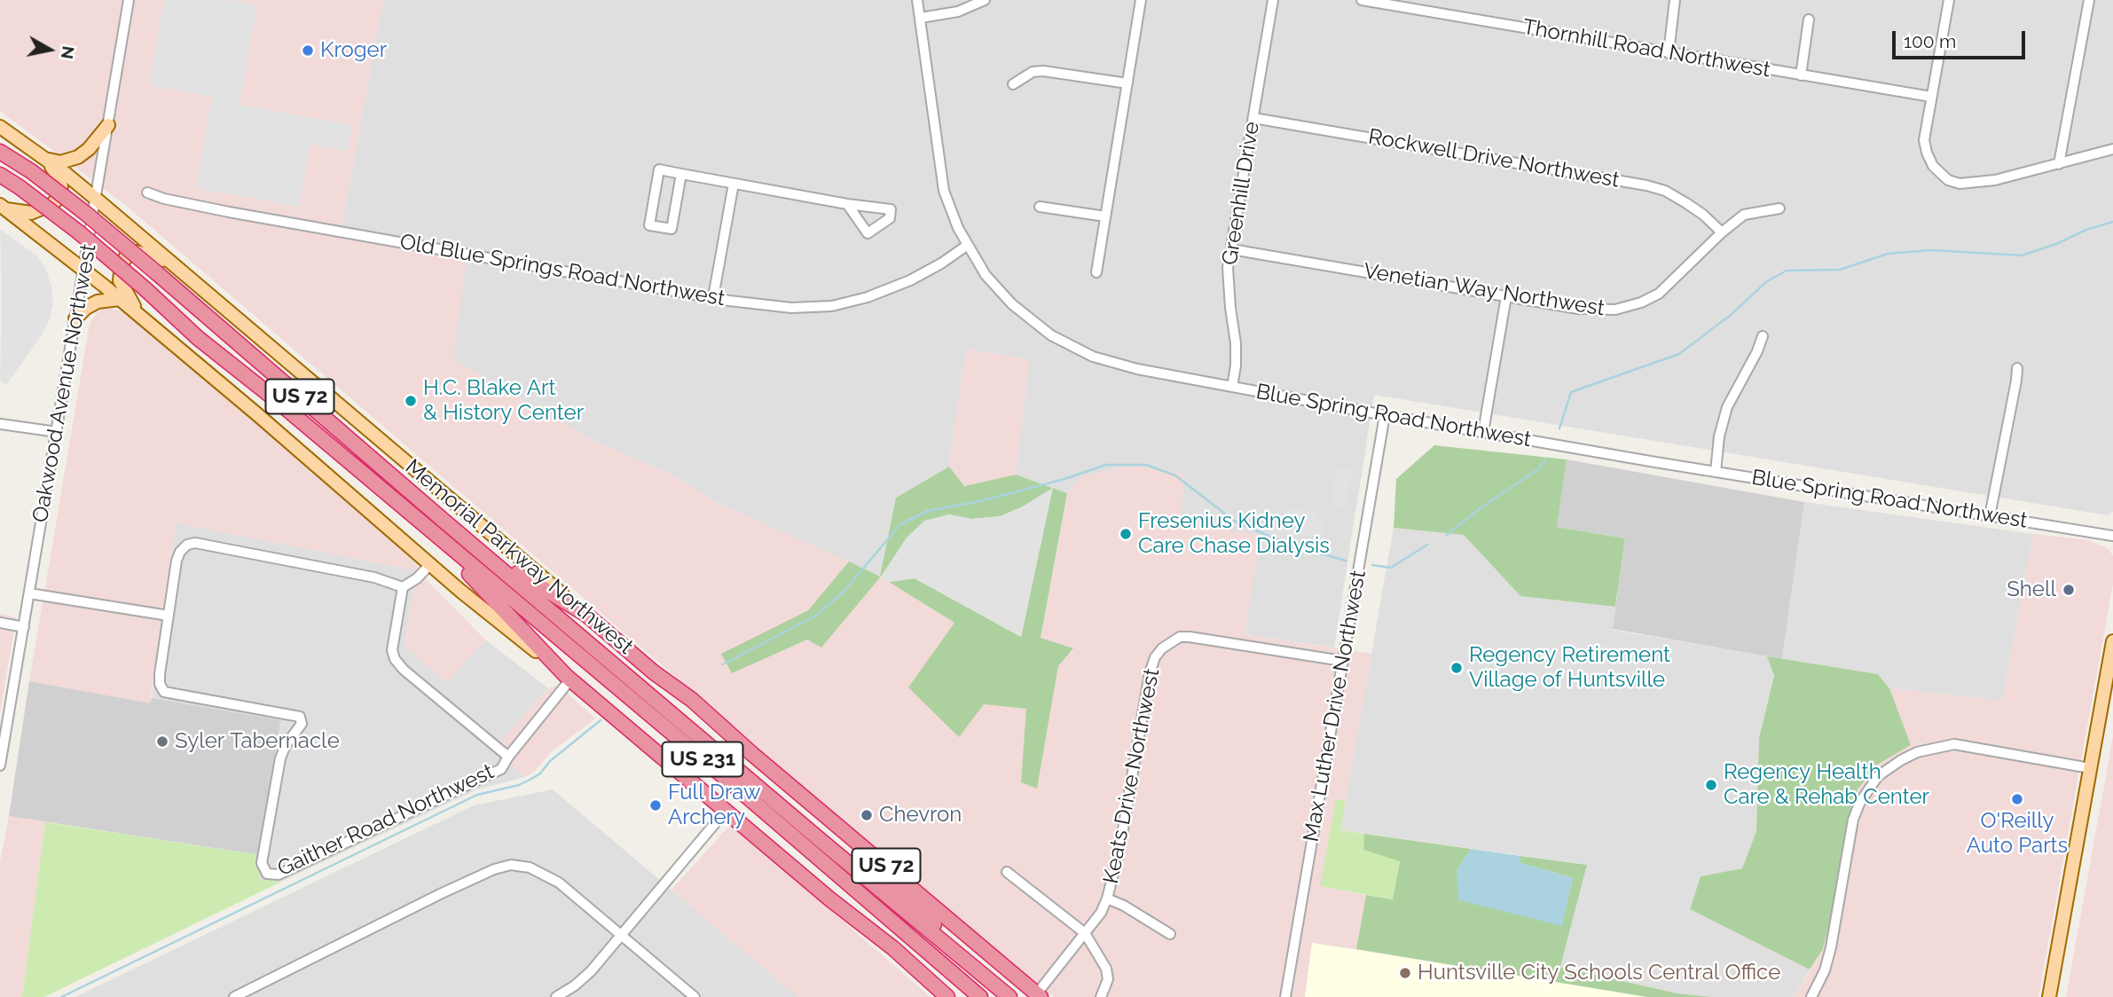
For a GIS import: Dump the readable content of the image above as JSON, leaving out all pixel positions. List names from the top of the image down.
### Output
{
  "streets": {
    "highway": ["US 72", "Memorial Parkway Northwest", "US 231"],
    "street": [
      "Thornhill Road Northwest",
      "Rockwell Drive Northwest",
      "Greenhill Drive",
      "Old Blue Springs Road Northwest",
      "Venetian Way Northwest",
      "Oakwood Avenue Northwest",
      "Blue Spring Road Northwest",
      "Max Luther Drive Northwest",
      "Keats Drive Northwest",
      "Gaither Road Northwest"
    ]
  },
  "crossings": [
    ["Rockwell Drive Northwest", "Greenhill Drive"],
    ["Rockwell Drive Northwest", "Venetian Way Northwest"],
    ["Greenhill Drive", "Venetian Way Northwest"],
    ["Greenhill Drive", "Blue Spring Road Northwest"],
    ["Old Blue Springs Road Northwest", "Blue Spring Road Northwest"],
    ["US 72", "Memorial Parkway Northwest"],
    ["US 72", "Keats Drive Northwest"],
    ["US 72", "Gaither Road Northwest"],
    ["Blue Spring Road Northwest", "Max Luther Drive Northwest"],
    ["Max Luther Drive Northwest", "Keats Drive Northwest"]
  ],
  "places": [
    "Kroger",
    "H.C. Blake Art & History Center",
    "Fresenius Kidney Care Chase Dialysis",
    "Shell",
    "Regency Retirement Village of Huntsville",
    "Syler Tabernacle",
    "Regency Health Care & Rehab Center",
    "O'Reilly Auto Parts",
    "Full Draw Archery",
    "Chevron",
    "Huntsville City Schools Central Office"
  ],
  "scale_bar": "100 m",
  "north": "right"
}
